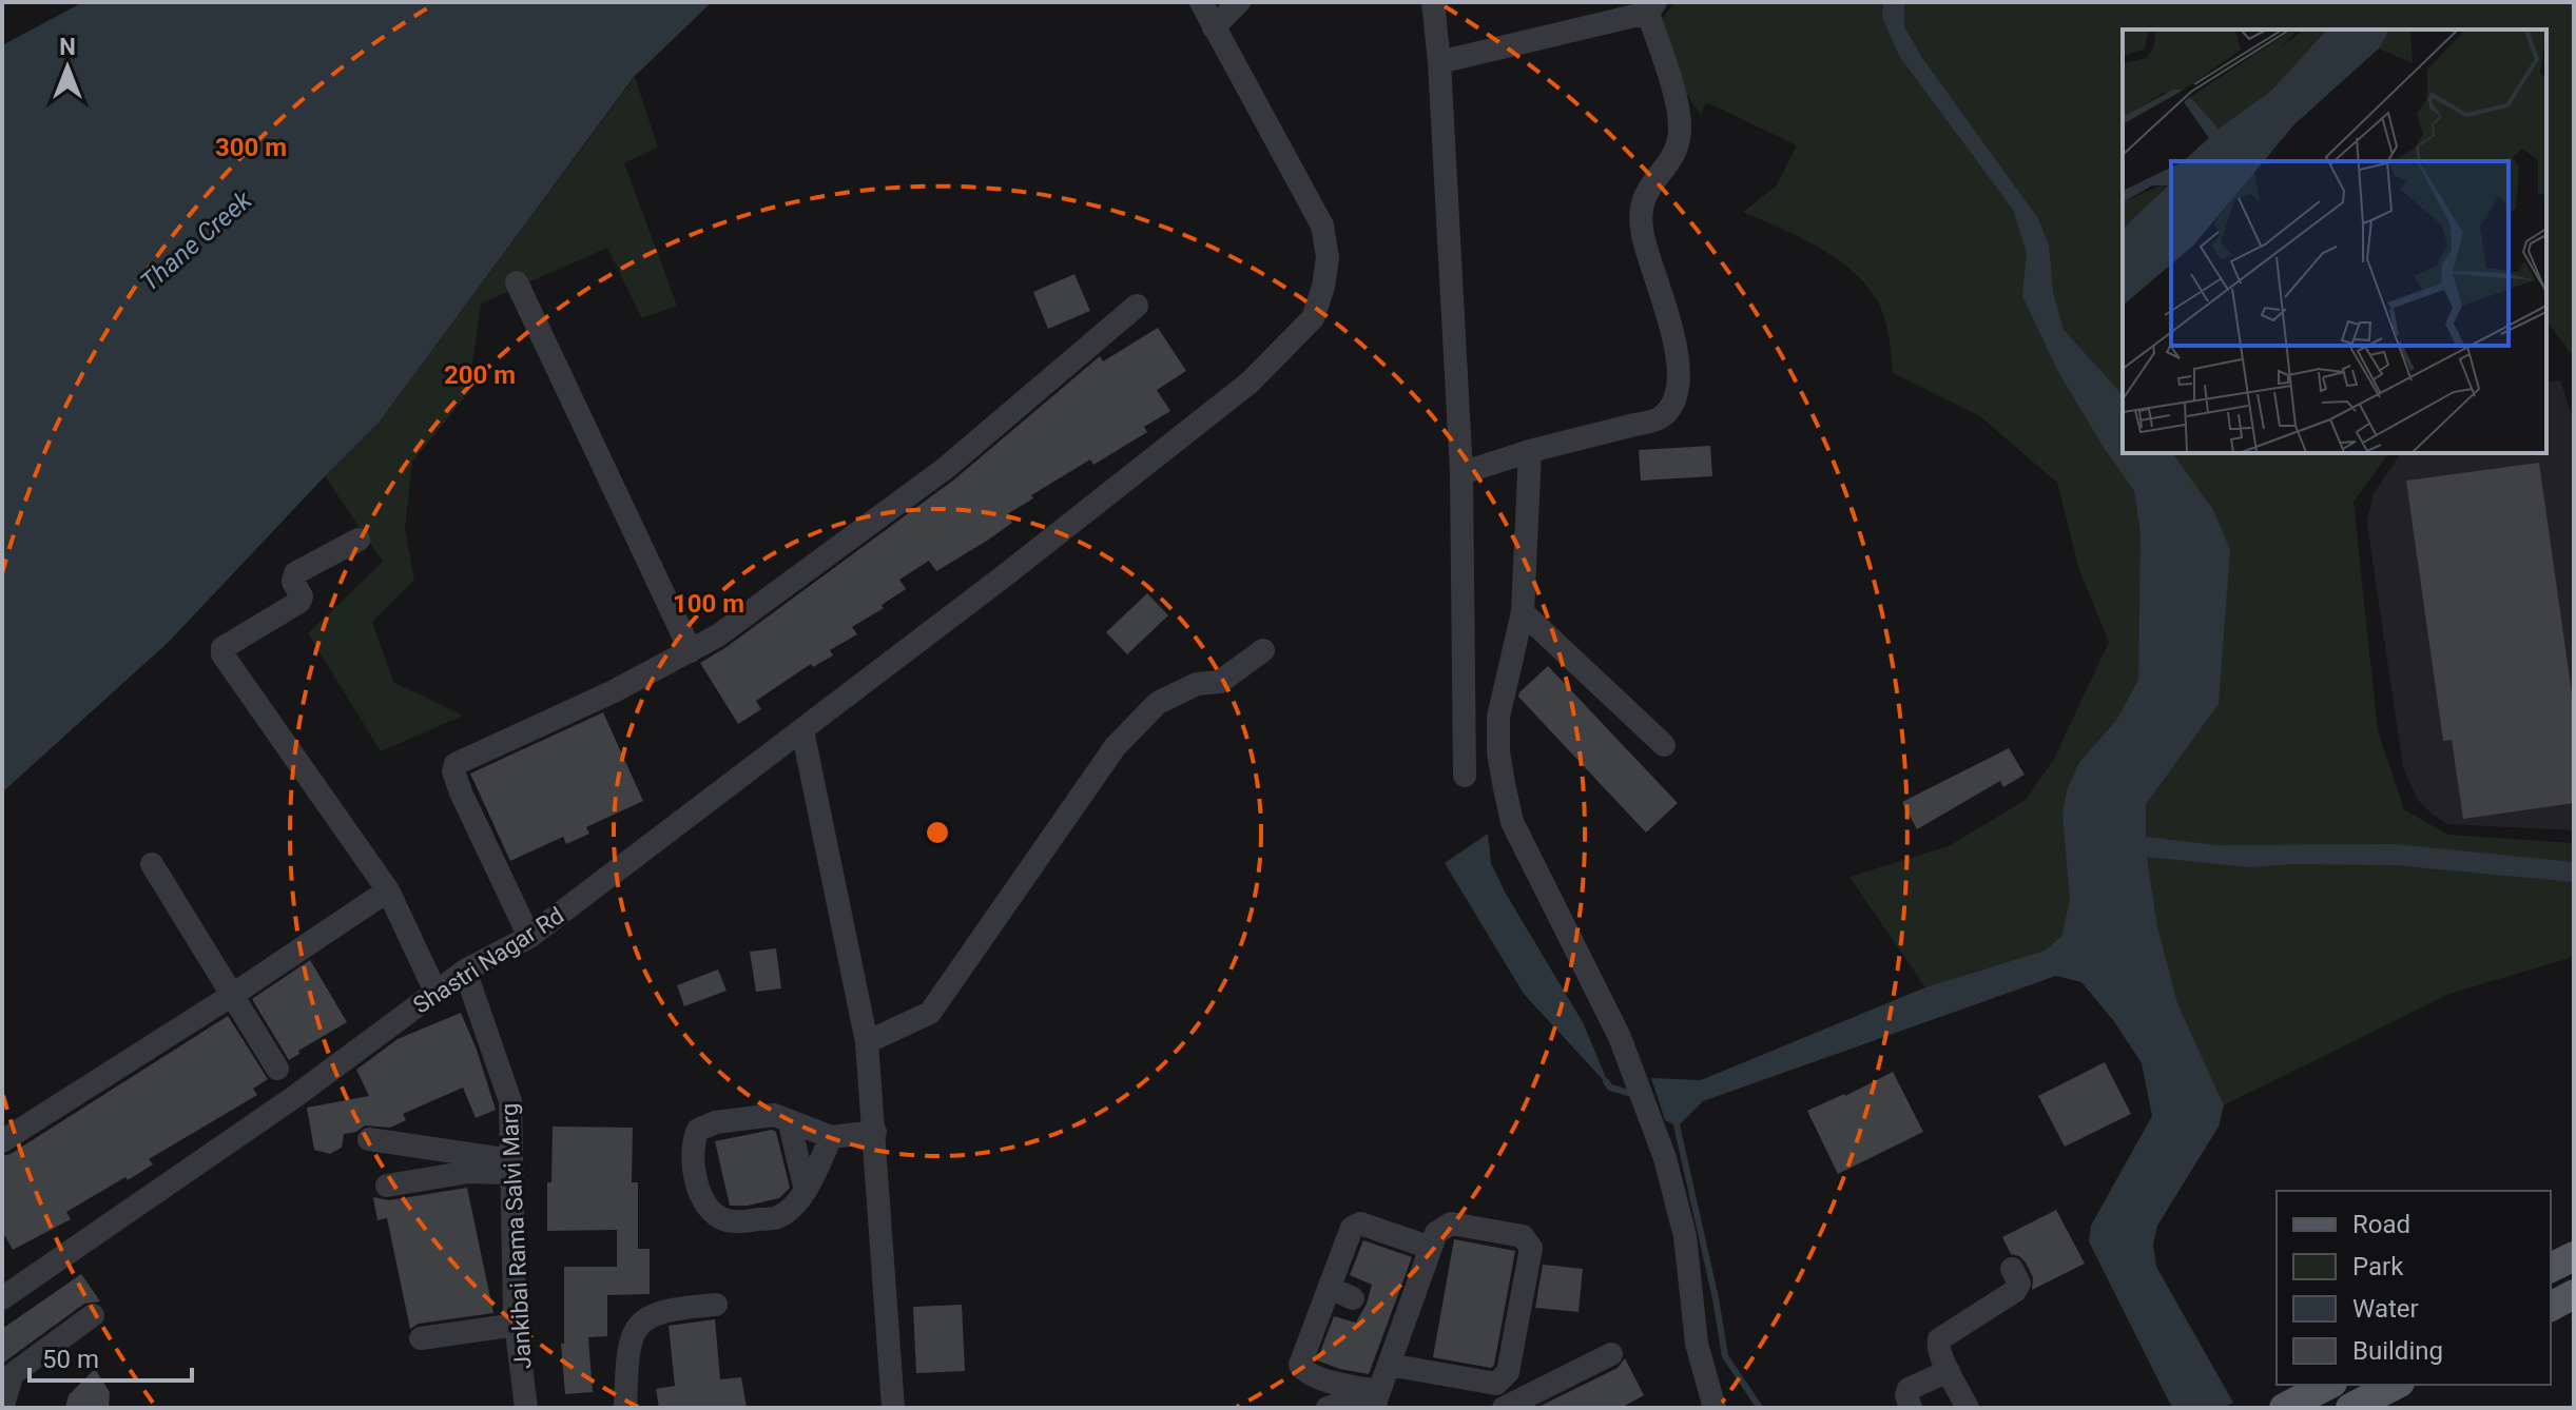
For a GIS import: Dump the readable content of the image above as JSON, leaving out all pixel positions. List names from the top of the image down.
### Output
{
  "streets": {
    "street": ["Shastri Nagar Rd", "Jankibai Rama Salvi Marg"]
  },
  "crossings": [
    ["Shastri Nagar Rd", "Jankibai Rama Salvi Marg"]
  ],
  "water": ["Thane Creek"],
  "legend": [
    "Road",
    "Park",
    "Water",
    "Building"
  ],
  "scale_bar": "50 m",
  "north": "top",
  "rings": ["300 m", "200 m", "100 m"]
}
